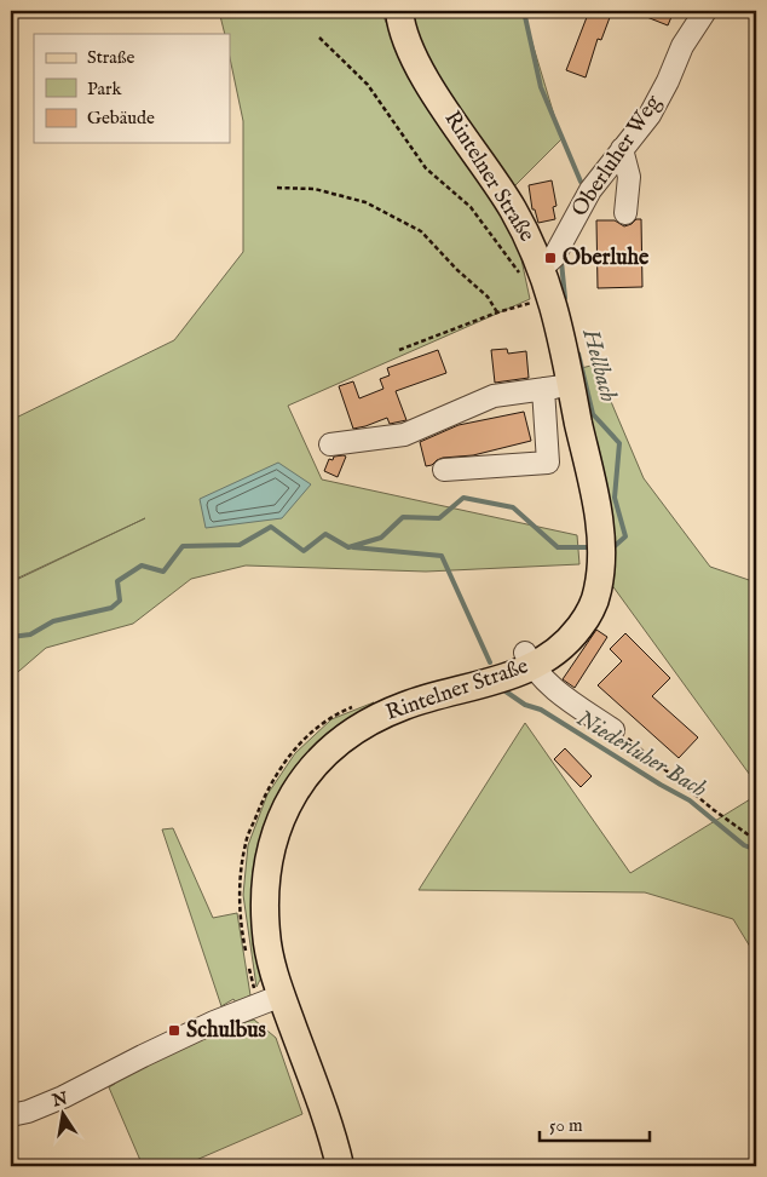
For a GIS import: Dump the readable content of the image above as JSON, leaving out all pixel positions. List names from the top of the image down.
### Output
{
  "streets": {
    "main road": ["Rintelner Straße"],
    "street": ["Oberluher Weg"]
  },
  "crossings": [
    ["Oberluher Weg", "Rintelner Straße"]
  ],
  "water": ["Hellbach", "Niederluher Bach"],
  "places": {
    "transit": ["Oberluhe", "Schulbus"]
  },
  "legend": ["Straße", "Park", "Gebäude"],
  "scale_bar": "50 m",
  "north": "top"
}
